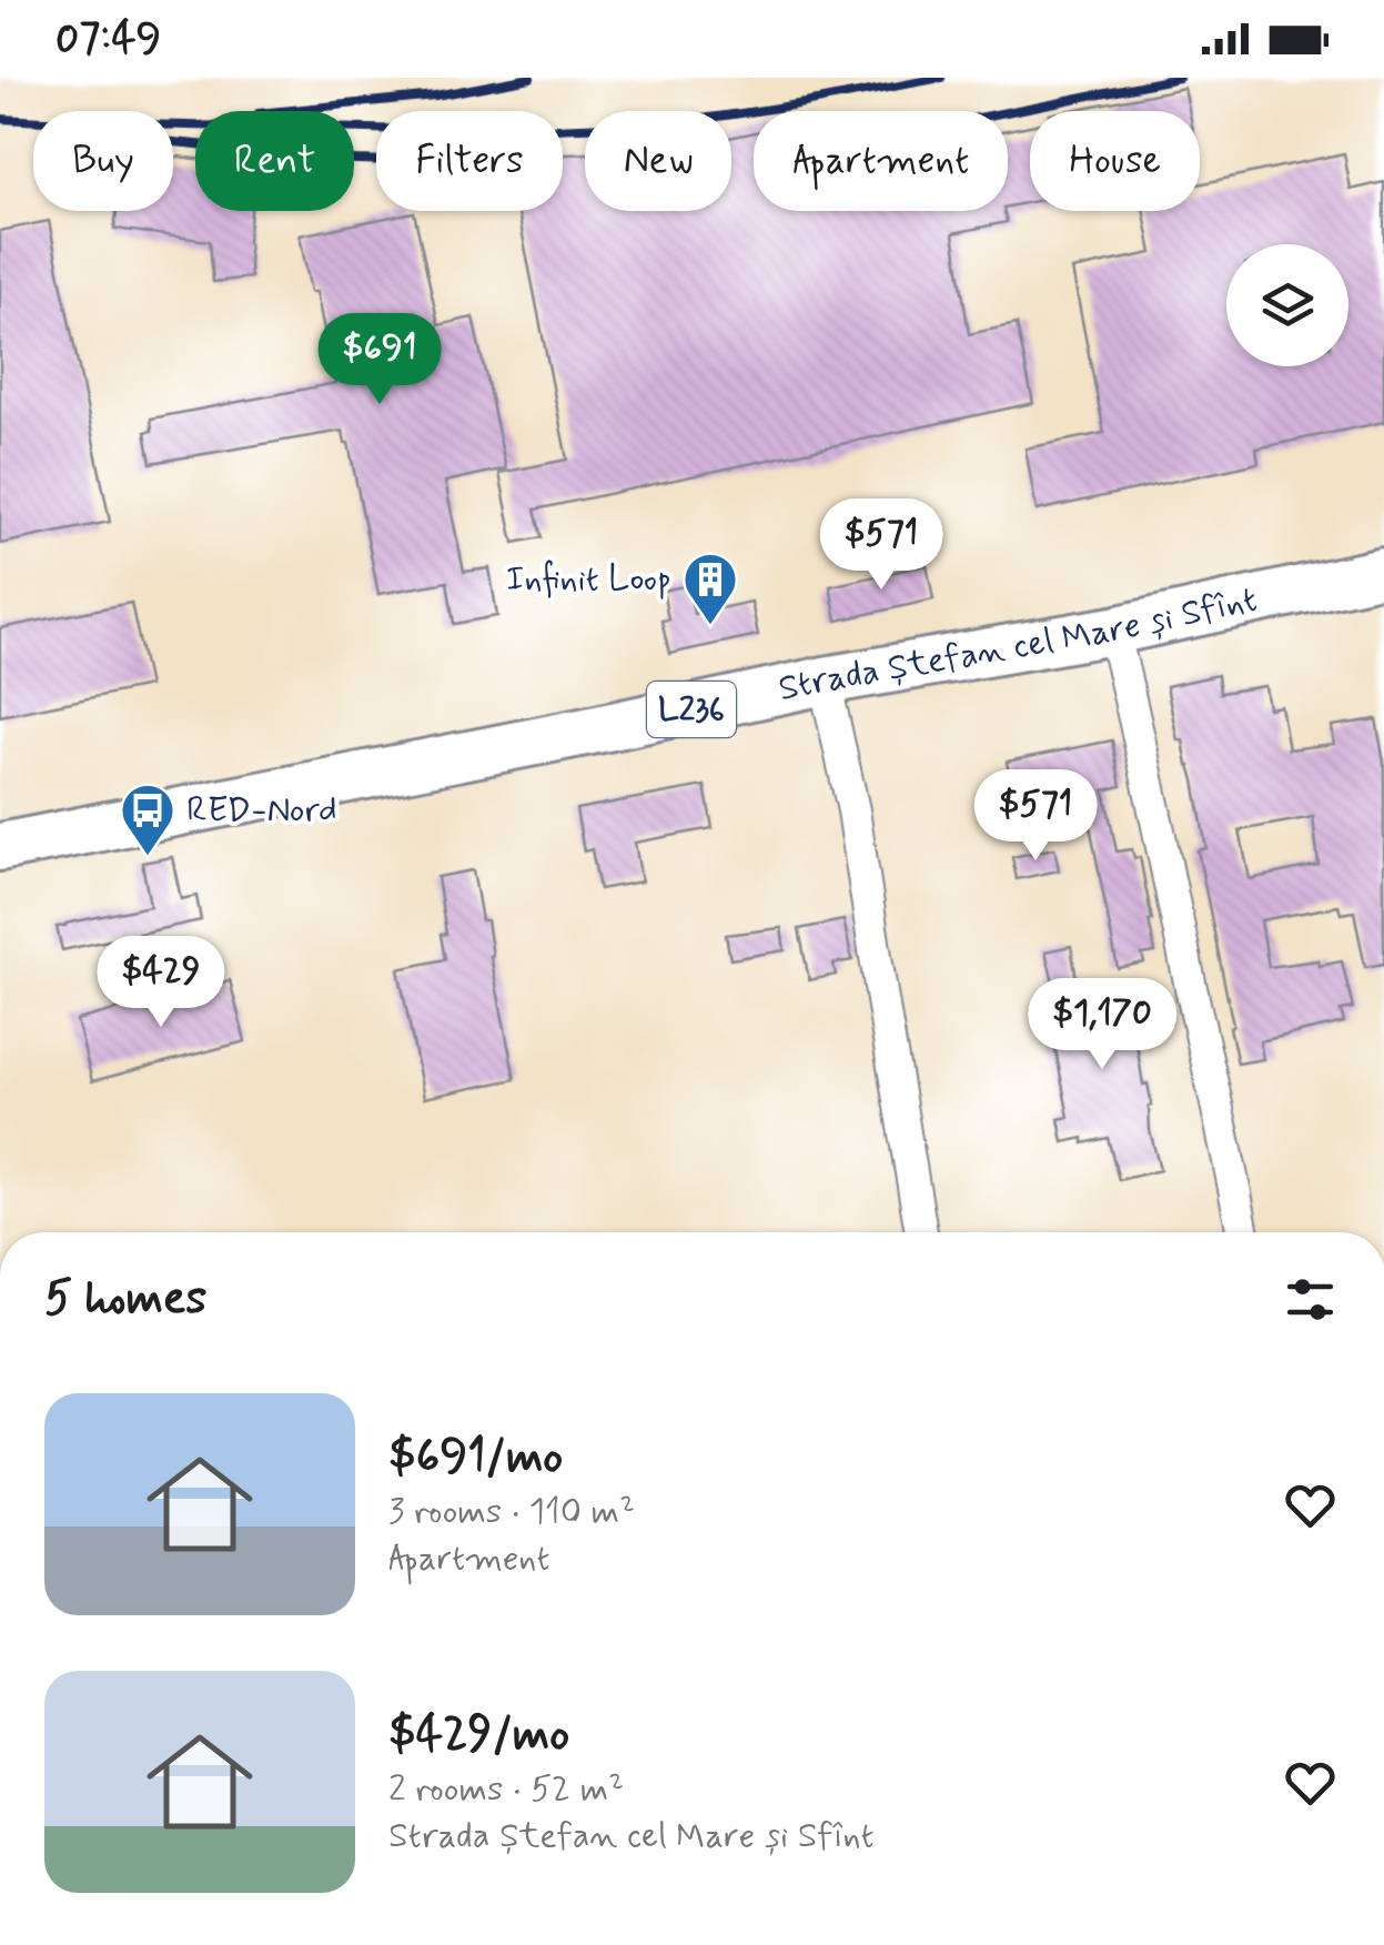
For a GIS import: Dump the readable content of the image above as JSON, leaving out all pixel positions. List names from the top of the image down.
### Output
{
  "streets": {
    "main road": ["Strada Ștefan cel Mare și Sfînt", "L236"]
  },
  "places": {
    "building": ["Infinit Loop"],
    "bus stop": ["RED-Nord"]
  },
  "page": {
    "status": "07:49",
    "chip": [
      "Buy",
      "Rent",
      "Filters",
      "New",
      "Apartment",
      "House"
    ],
    "price": [
      "$691",
      "$571",
      "$571",
      "$429",
      "$1,170"
    ],
    "heading": "5 homes",
    "list": [
      {
        "name": "$691/mo",
        "note": "3 rooms · 110 m² · Apartment"
      },
      {
        "name": "$429/mo",
        "note": "2 rooms · 52 m² · Strada Ștefan cel Mare și Sfînt"
      }
    ]
  }
}
